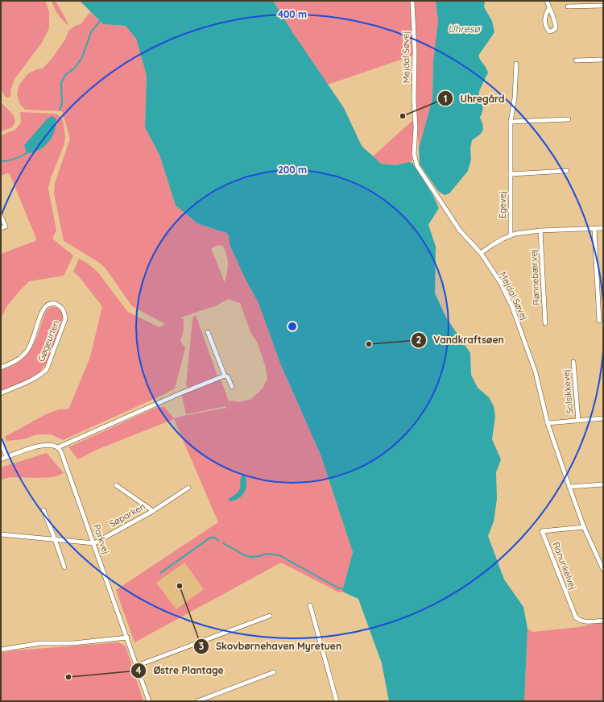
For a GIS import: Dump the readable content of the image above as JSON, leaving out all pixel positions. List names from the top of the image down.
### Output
{
  "streets": {
    "street": [
      "Mejdal Søvej",
      "Egevej",
      "Rønnebærvej",
      "Gøgeurten",
      "Solsikkevej",
      "Søparken",
      "Parkvej",
      "Ranunkelvej"
    ]
  },
  "crossings": [
    ["Mejdal Søvej", "Solsikkevej"],
    ["Mejdal Søvej", "Ranunkelvej"],
    ["Søparken", "Parkvej"]
  ],
  "water": ["Uhresø"],
  "places": [
    "Uhregård",
    "Vandkraftsøen",
    "Skovbørnehaven Myretuen",
    "Østre Plantage"
  ],
  "rings": ["400 m", "200 m"]
}
